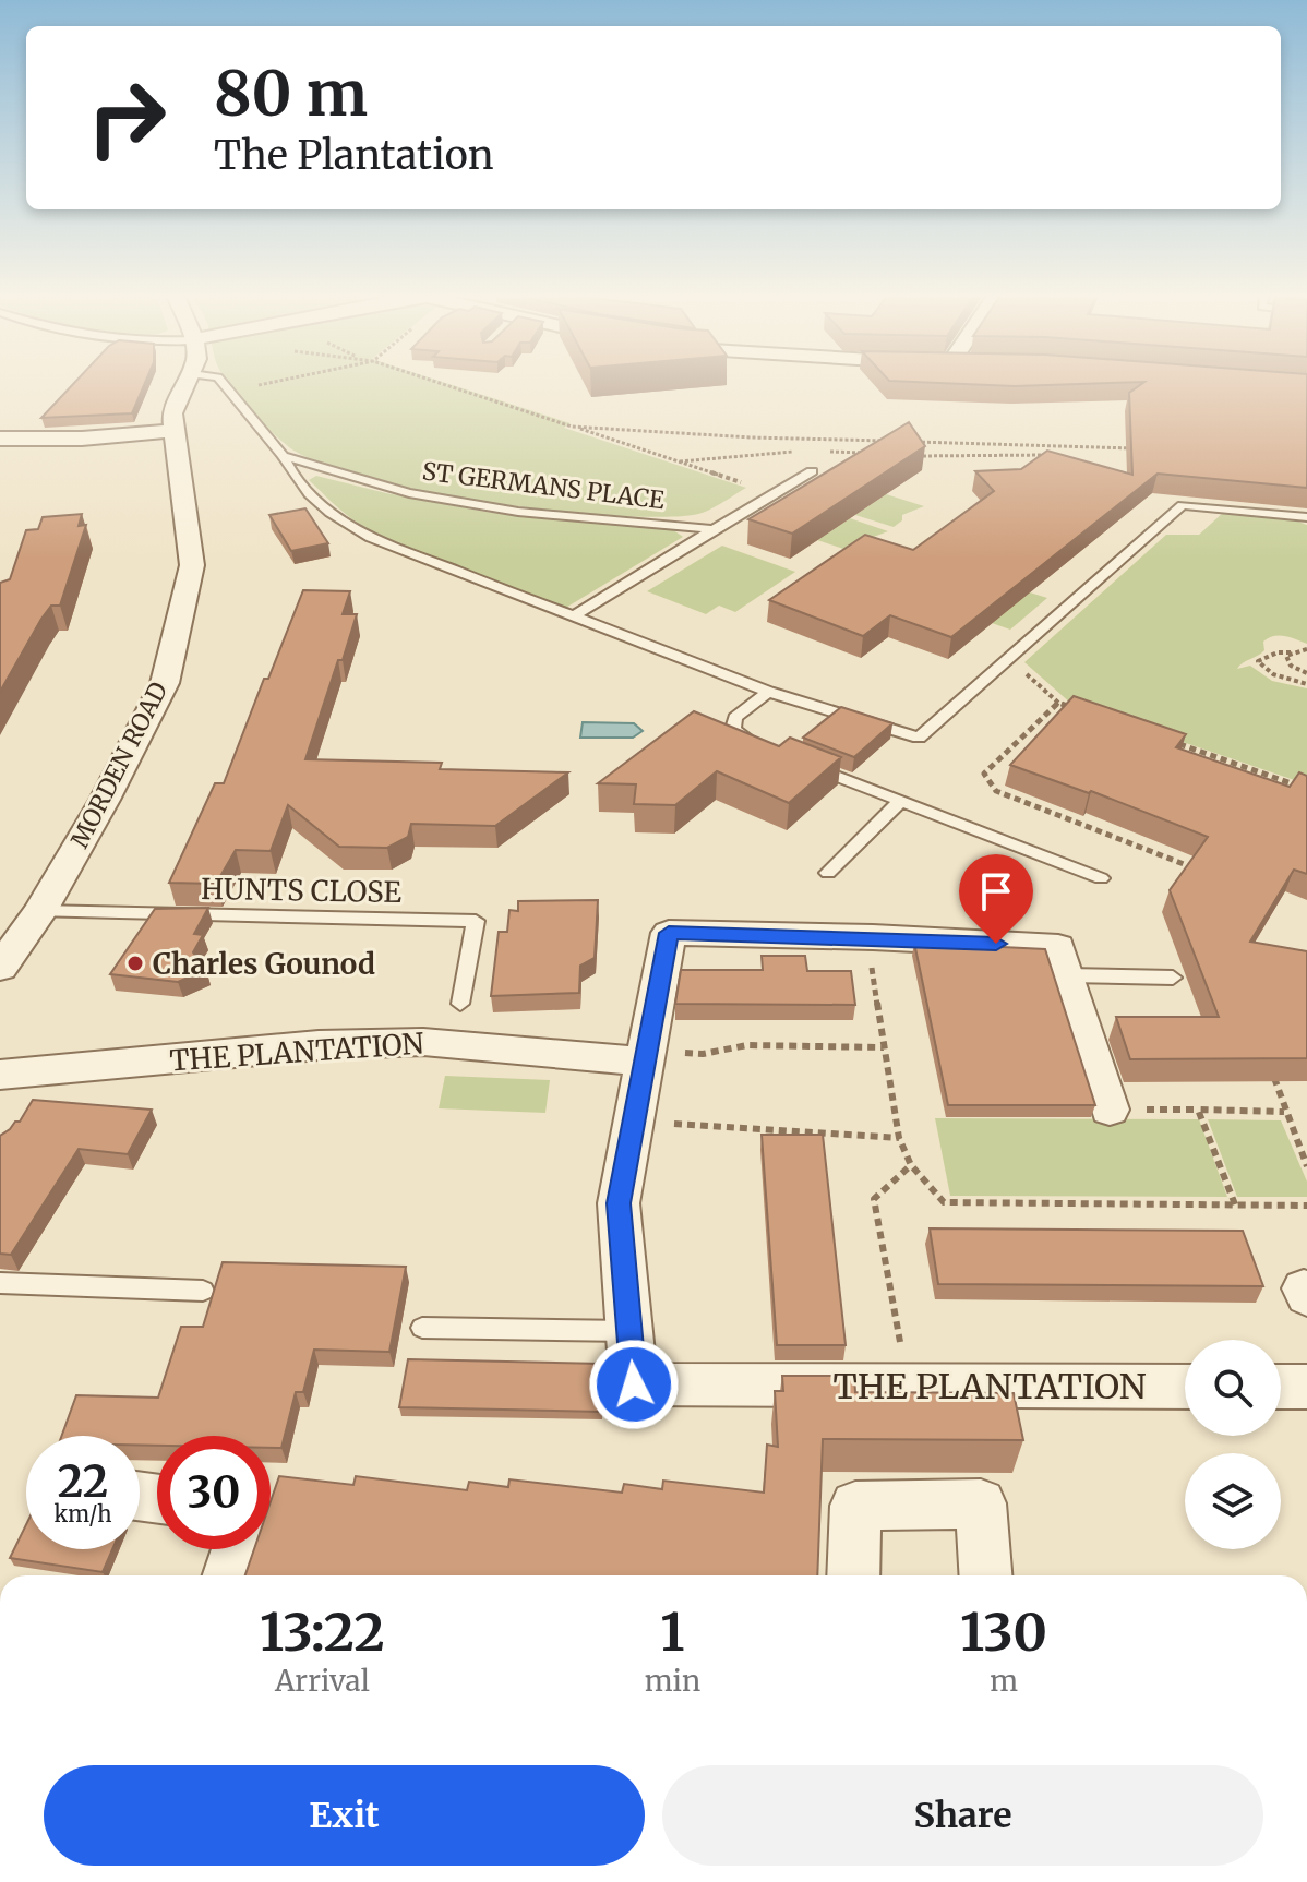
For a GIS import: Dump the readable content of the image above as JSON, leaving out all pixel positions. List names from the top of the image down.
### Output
{
  "streets": {
    "street": ["MORDEN ROAD", "THE PLANTATION"],
    "lane": ["ST GERMANS PLACE", "HUNTS CLOSE"]
  },
  "crossings": [
    ["MORDEN ROAD", "HUNTS CLOSE"]
  ],
  "places": ["Charles Gounod"],
  "page": {
    "turn": ["80 m", "The Plantation"],
    "speed": "22 km/h",
    "limit": "30",
    "eta": [
      "13:22",
      "Arrival",
      "1",
      "min",
      "130",
      "m"
    ],
    "buttons": ["Exit", "Share"]
  }
}
